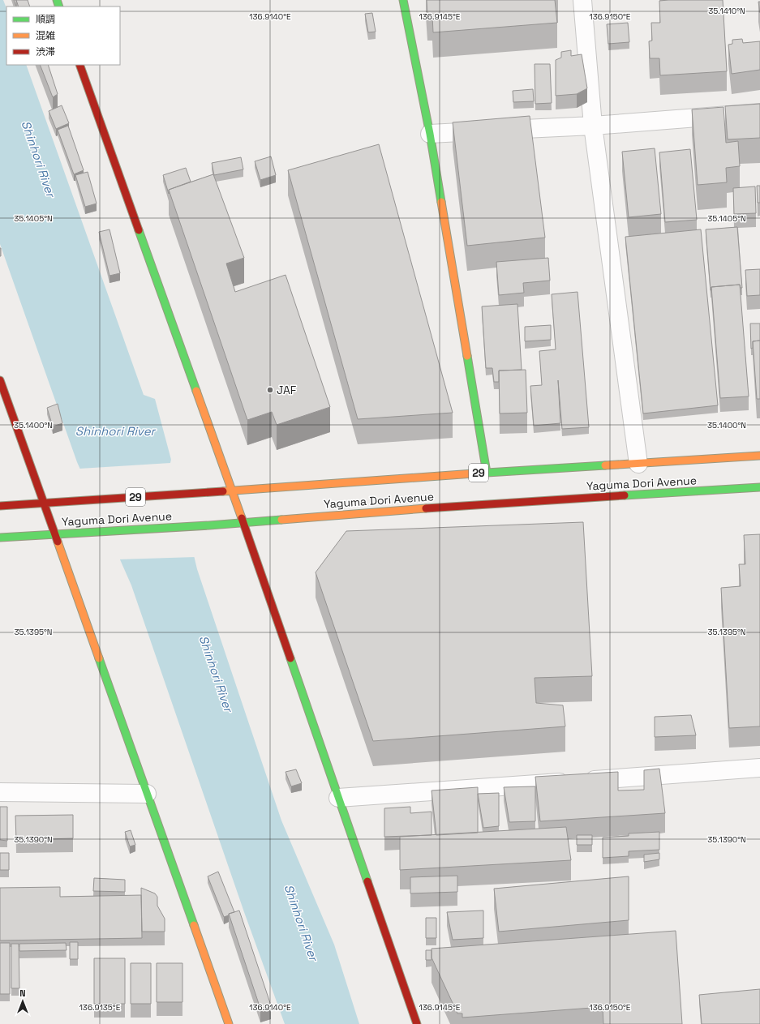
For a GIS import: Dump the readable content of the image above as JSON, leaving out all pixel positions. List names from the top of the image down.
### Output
{
  "streets": {
    "street": ["29", "Yaguma Dori Avenue"]
  },
  "water": ["Shinhori River"],
  "places": ["JAF"],
  "legend": ["順調", "混雑", "渋滞"],
  "north": "top",
  "coordinates": [
    "35.1410°N",
    "136.9140°E",
    "136.9145°E",
    "136.9150°E",
    "35.1405°N",
    "35.1400°N",
    "35.1395°N",
    "35.1390°N",
    "136.9135°E"
  ]
}
